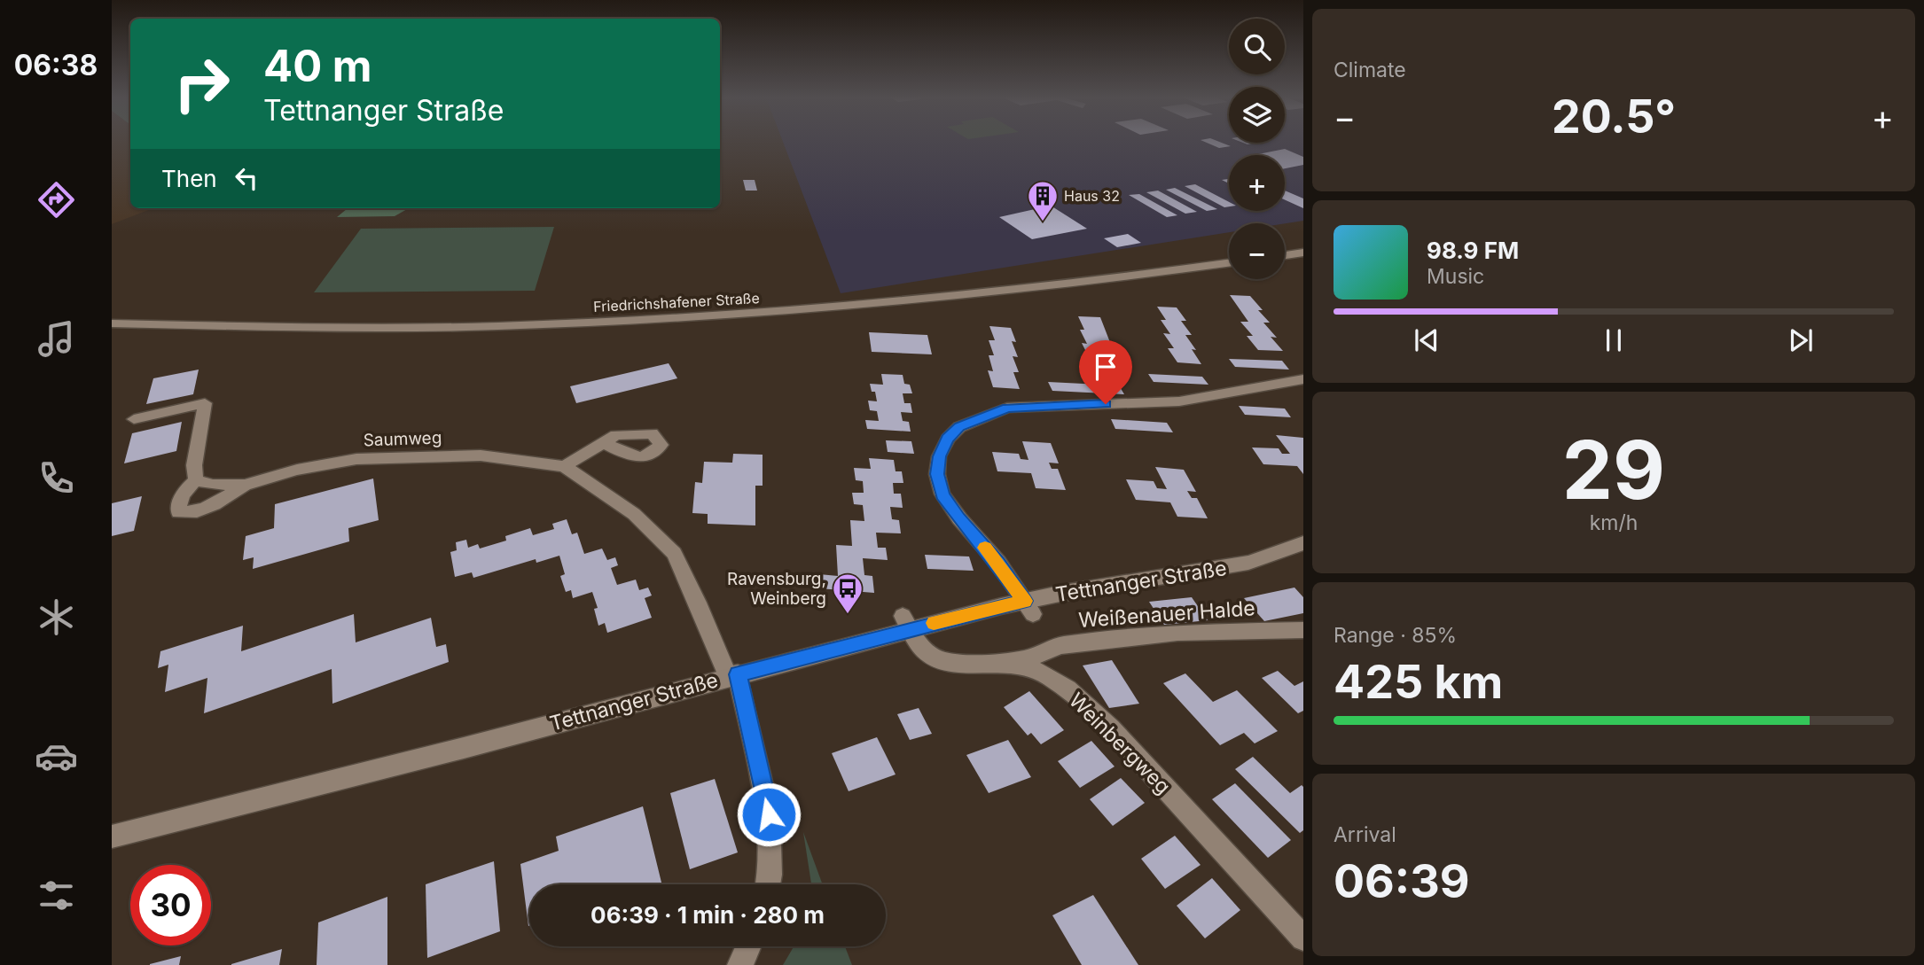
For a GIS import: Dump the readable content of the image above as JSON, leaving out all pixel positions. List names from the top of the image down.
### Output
{
  "streets": {
    "street": [
      "Friedrichshafener Straße",
      "Saumweg",
      "Tettnanger Straße",
      "Weißenauer Halde",
      "Weinbergweg"
    ]
  },
  "crossings": [
    ["Saumweg", "Tettnanger Straße"],
    ["Tettnanger Straße", "Weinbergweg"],
    ["Weißenauer Halde", "Weinbergweg"]
  ],
  "places": {
    "building": ["Haus 32"],
    "bus stop": ["Ravensburg, Weinberg"]
  },
  "page": {
    "tabs": "06:38",
    "tile": [
      "Climate",
      ["29", "km/h"],
      ["Range · 85%", "425 km"],
      ["Arrival", "06:39"]
    ],
    "map_buttons": ["+", "−"],
    "turn": ["40 m", "Tettnanger Straße"],
    "heat": ["−", "20.5°", "+"],
    "then": "Then",
    "song": ["98.9 FM", "Music"],
    "limit": "30",
    "trip": "06:39 · 1 min · 280 m"
  }
}
